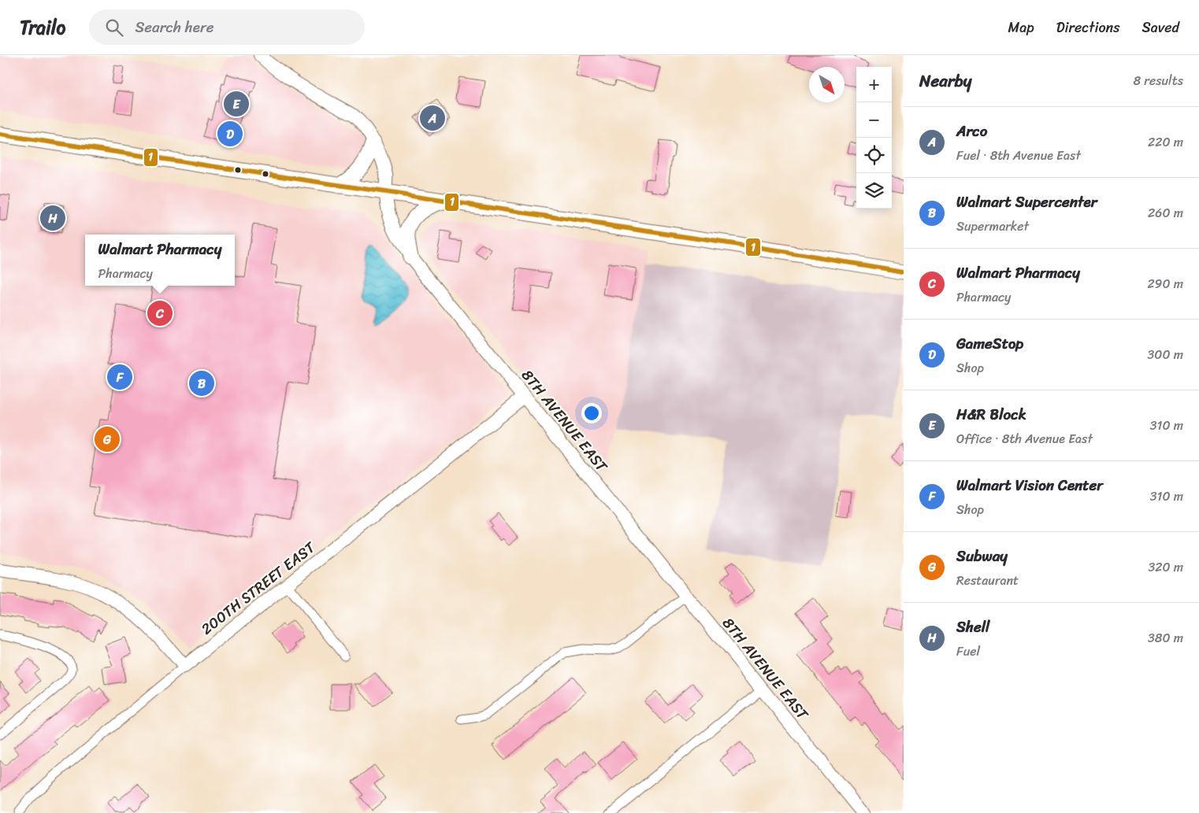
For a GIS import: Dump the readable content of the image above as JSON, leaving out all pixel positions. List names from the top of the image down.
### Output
{
  "streets": {
    "street": ["8TH AVENUE EAST", "200TH STREET EAST"]
  },
  "crossings": [
    ["8TH AVENUE EAST", "200TH STREET EAST"]
  ],
  "lines": ["transit line 1"],
  "north": "bottom right",
  "page": {
    "header": "Trailo",
    "search": "Search here",
    "nav": ["Map", "Directions", "Saved"],
    "heading": ["Nearby", "8 results"],
    "map_buttons": ["+", "−"],
    "pins": [
      "E",
      "A",
      "D",
      "H",
      "C",
      "F",
      "B",
      "G"
    ],
    "list": [
      {
        "mark": "A",
        "name": "Arco",
        "note": "Fuel · 8th Avenue East",
        "value": "220 m"
      },
      {
        "mark": "B",
        "name": "Walmart Supercenter",
        "note": "Supermarket",
        "value": "260 m"
      },
      {
        "mark": "C",
        "name": "Walmart Pharmacy",
        "note": "Pharmacy",
        "value": "290 m"
      },
      {
        "mark": "D",
        "name": "GameStop",
        "note": "Shop",
        "value": "300 m"
      },
      {
        "mark": "E",
        "name": "H&R Block",
        "note": "Office · 8th Avenue East",
        "value": "310 m"
      },
      {
        "mark": "F",
        "name": "Walmart Vision Center",
        "note": "Shop",
        "value": "310 m"
      },
      {
        "mark": "G",
        "name": "Subway",
        "note": "Restaurant",
        "value": "320 m"
      },
      {
        "mark": "H",
        "name": "Shell",
        "note": "Fuel",
        "value": "380 m"
      }
    ],
    "popup": ["Walmart Pharmacy", "Pharmacy"]
  }
}
